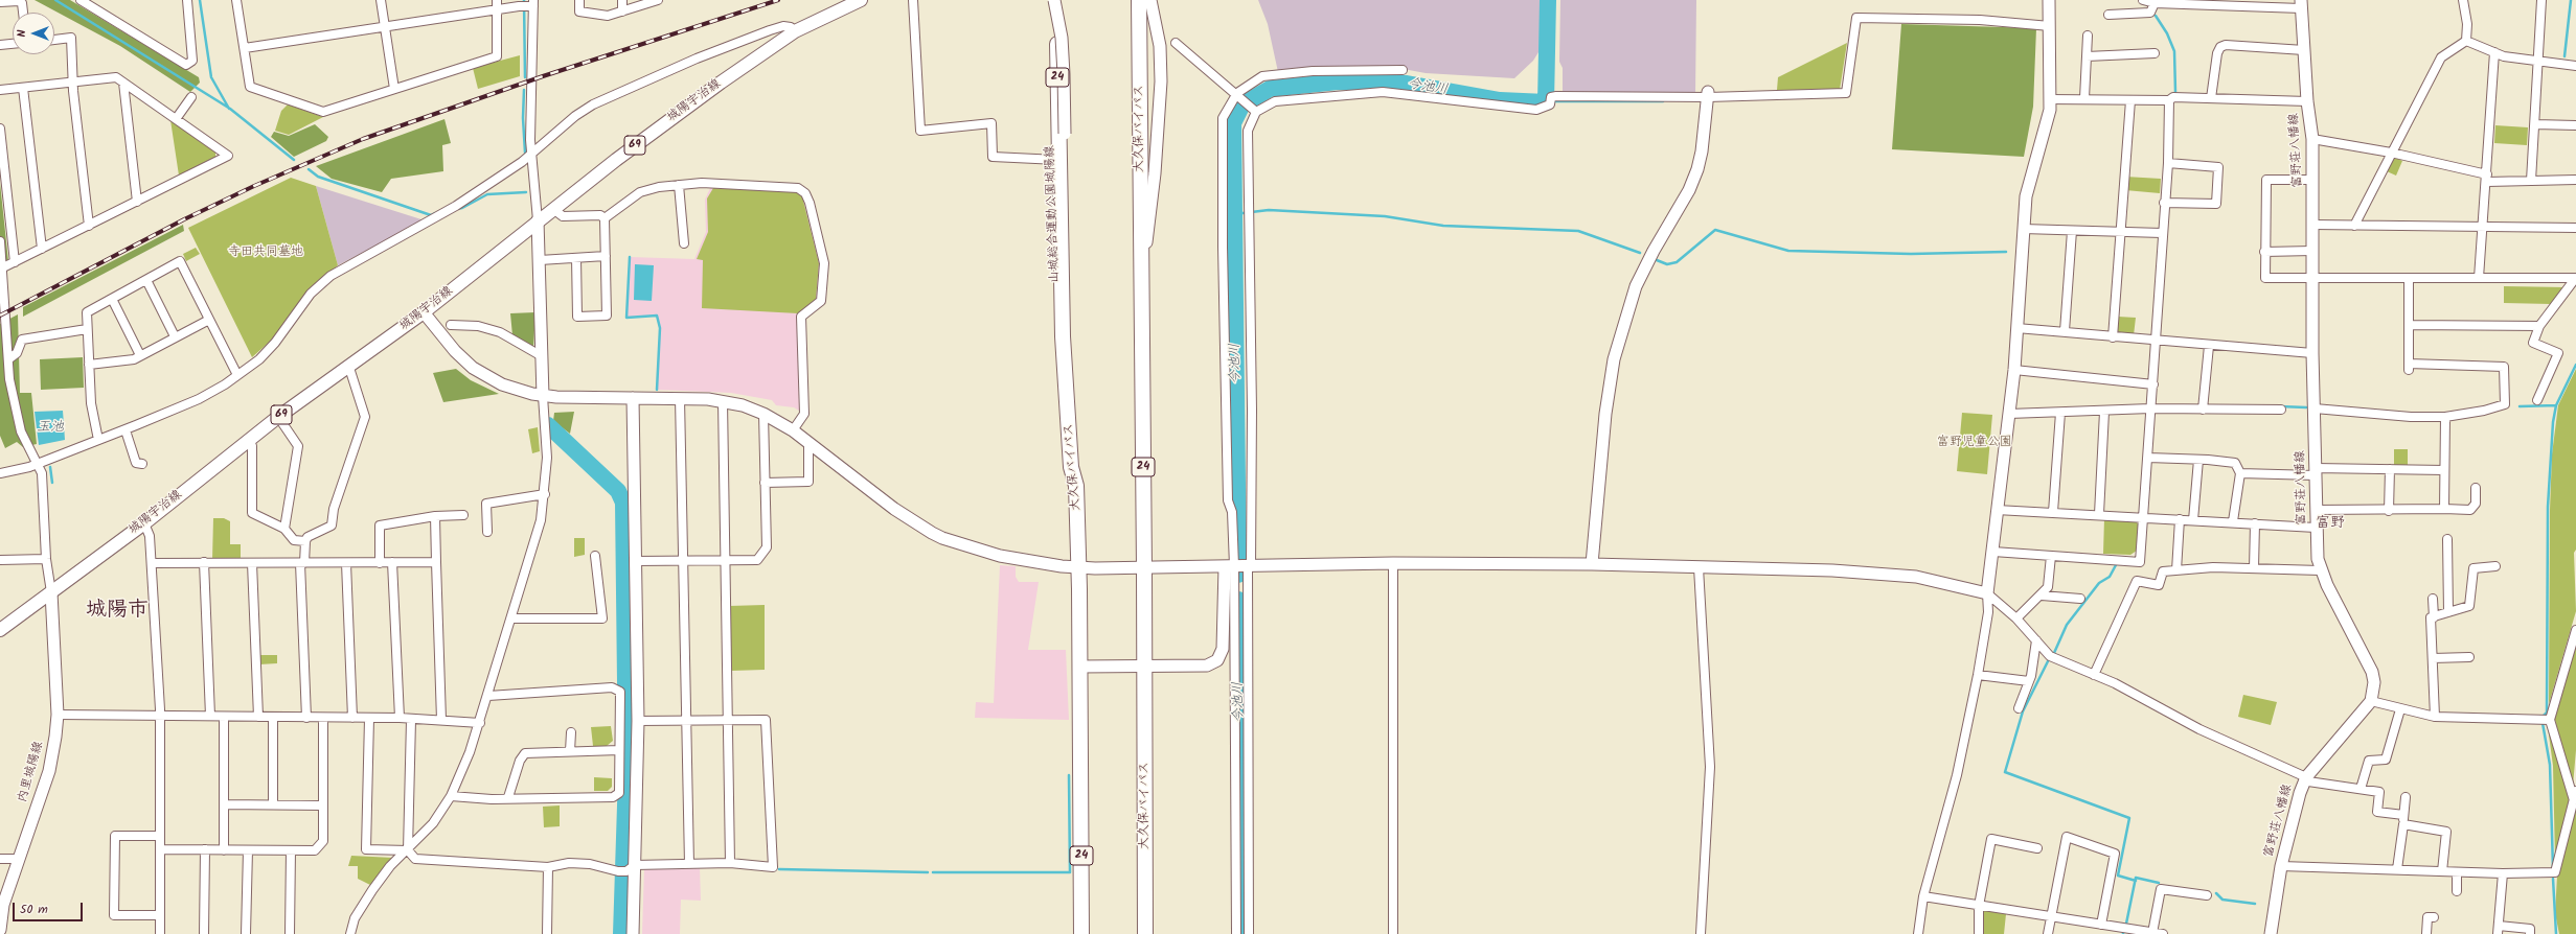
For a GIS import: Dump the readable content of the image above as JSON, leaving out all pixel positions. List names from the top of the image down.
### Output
{
  "streets": {
    "highway": ["24", "大久保バイパス"],
    "main road": ["城陽宇治線", "69"],
    "street": ["富野荘八幡線", "山城総合運動公園城陽線", "内里城陽線"]
  },
  "crossings": [
    ["城陽宇治線", "内里城陽線"],
    ["大久保バイパス", "山城総合運動公園城陽線"]
  ],
  "districts": ["富野", "城陽市"],
  "water": ["今池川", "玉池"],
  "parks": ["寺田共同墓地", "富野児童公園"],
  "scale_bar": "50 m",
  "north": "left"
}
